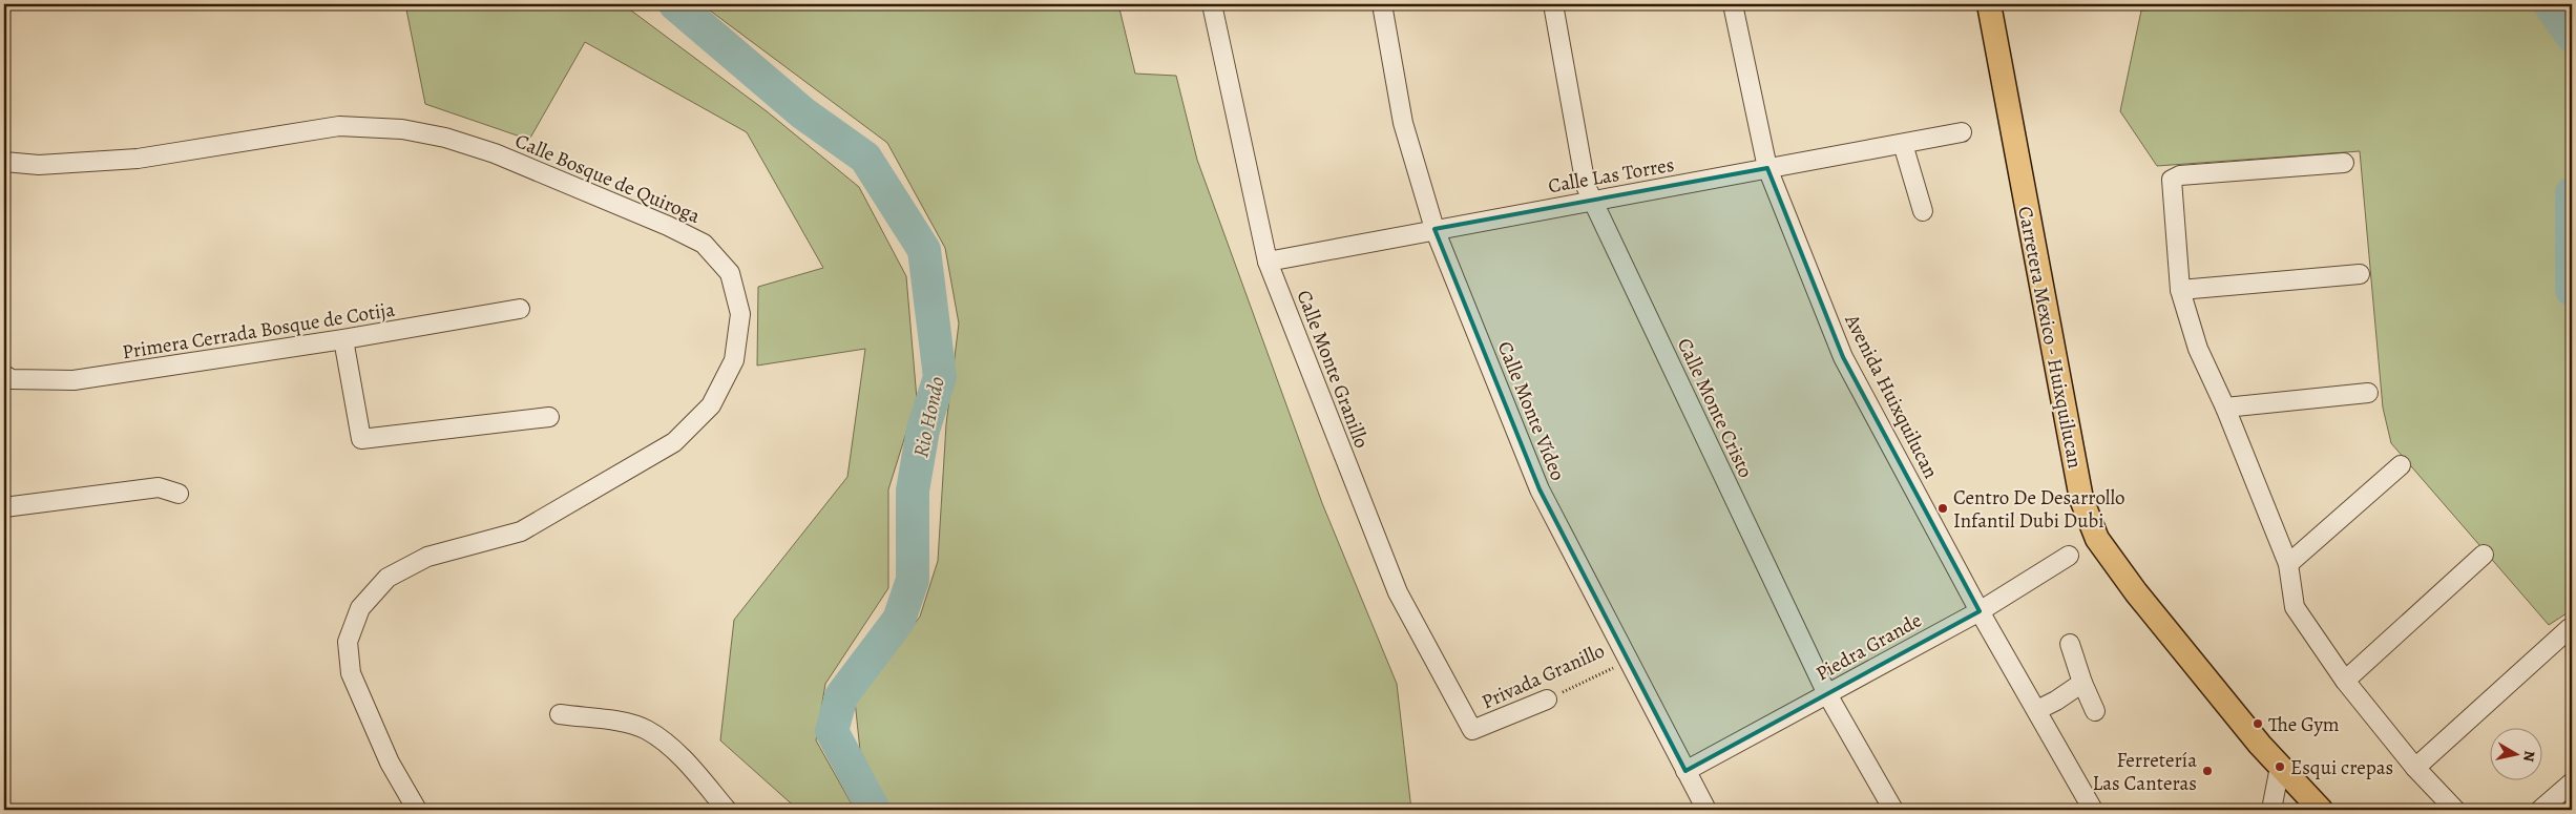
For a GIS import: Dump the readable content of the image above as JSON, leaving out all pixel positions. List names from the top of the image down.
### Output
{
  "streets": {
    "main road": ["Carretera Mexico - Huixquilucan"],
    "street": [
      "Calle Las Torres",
      "Calle Bosque de Quiroga",
      "Primera Cerrada Bosque de Cotija",
      "Calle Monte Granillo",
      "Avenida Huixquilucan",
      "Calle Monte Cristo",
      "Calle Monte Vídeo",
      "Piedra Grande",
      "Privada Granillo"
    ]
  },
  "crossings": [
    ["Calle Las Torres", "Calle Monte Granillo"],
    ["Calle Las Torres", "Avenida Huixquilucan"],
    ["Calle Las Torres", "Calle Monte Cristo"],
    ["Calle Las Torres", "Calle Monte Vídeo"],
    ["Calle Monte Granillo", "Privada Granillo"],
    ["Avenida Huixquilucan", "Piedra Grande"],
    ["Calle Monte Cristo", "Piedra Grande"],
    ["Calle Monte Vídeo", "Piedra Grande"],
    ["Calle Monte Vídeo", "Privada Granillo"]
  ],
  "water": ["Rio Hondo"],
  "places": [
    "Centro De Desarrollo Infantil Dubi Dubi",
    "The Gym",
    "Esqui crepas",
    "Ferretería Las Canteras"
  ],
  "north": "right"
}
